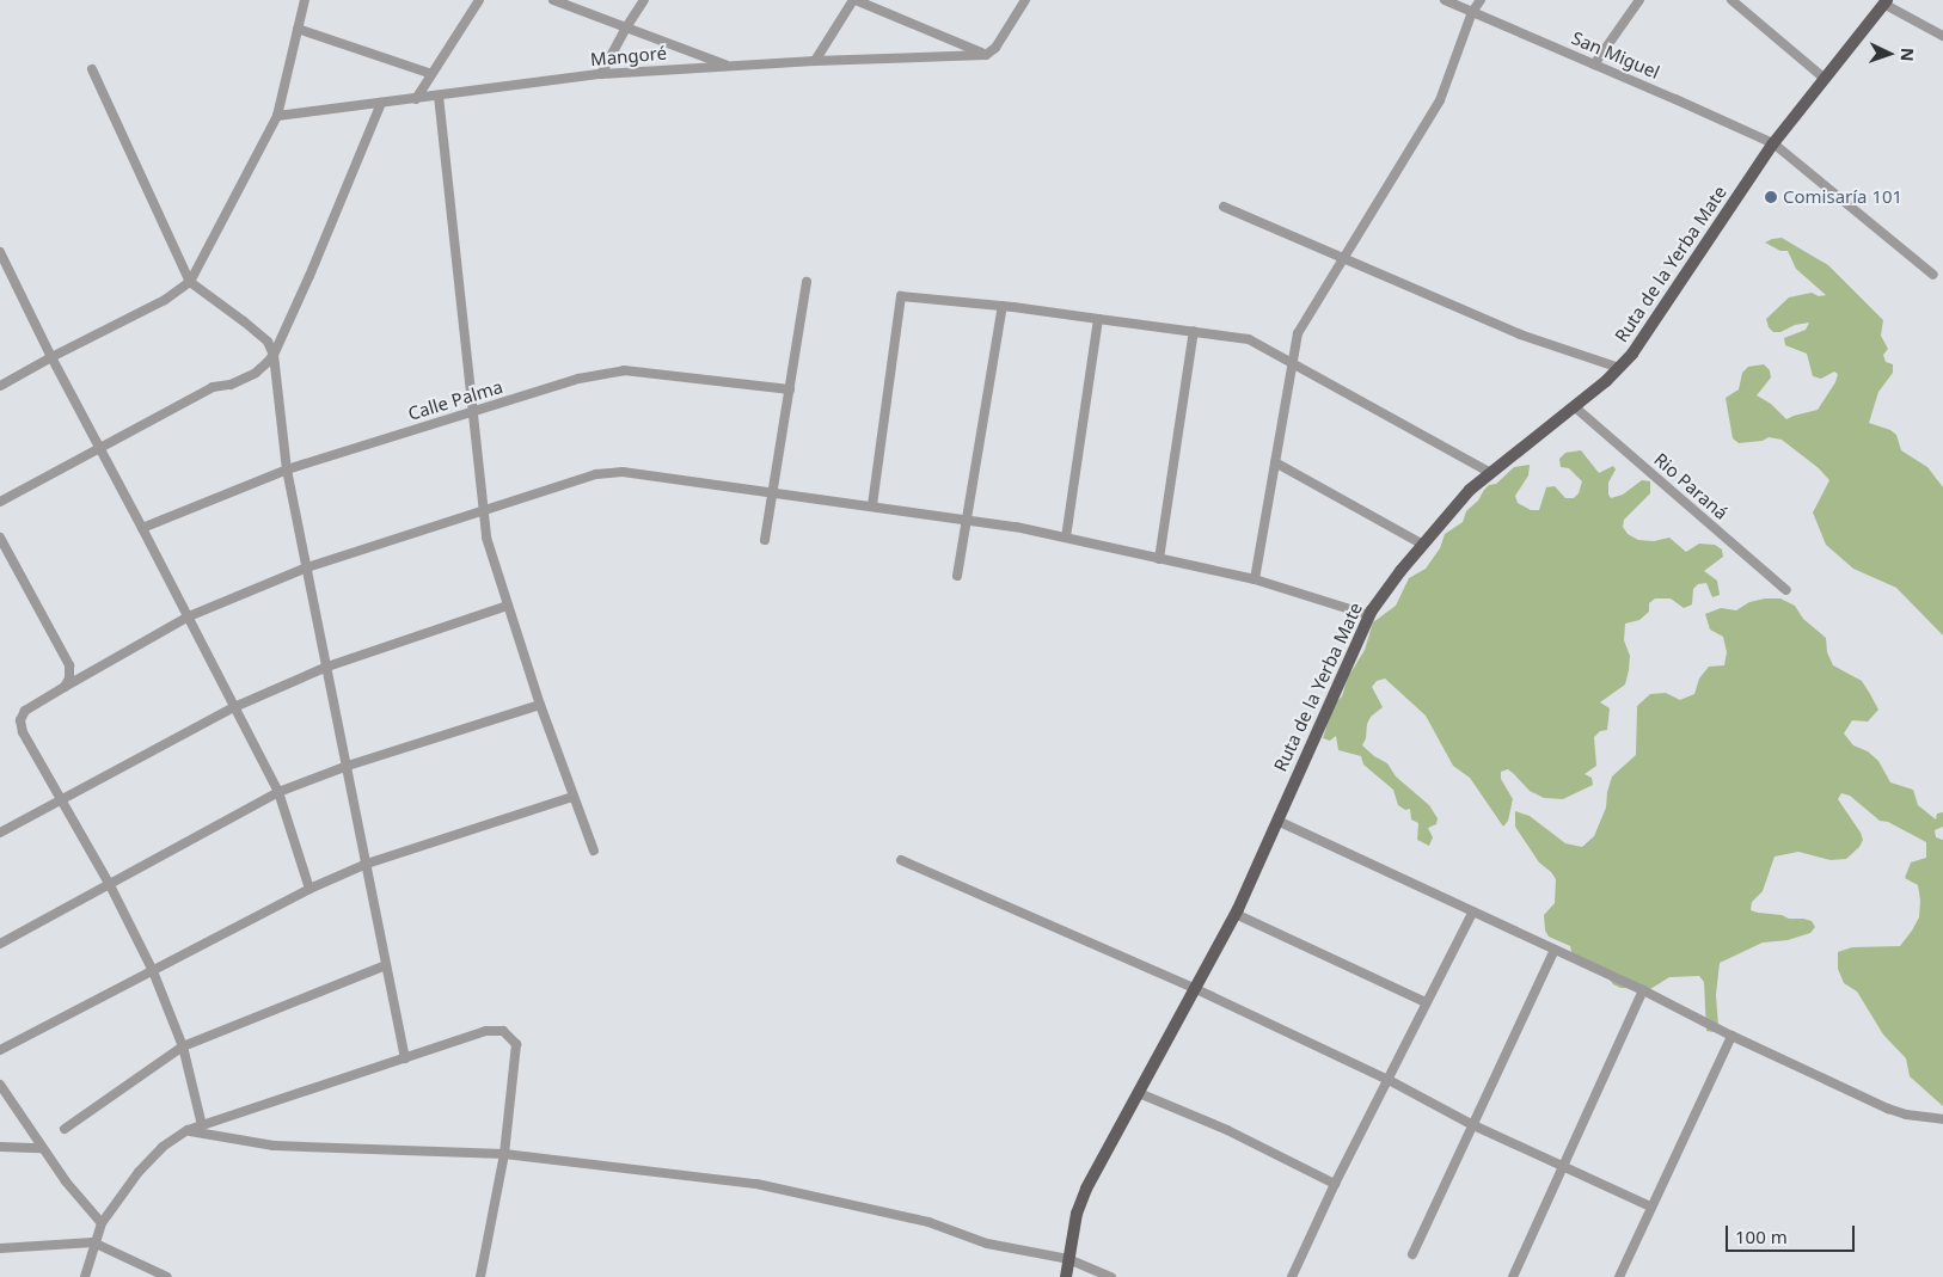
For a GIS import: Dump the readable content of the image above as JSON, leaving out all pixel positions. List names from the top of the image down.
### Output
{
  "streets": {
    "main road": ["Ruta de la Yerba Mate"],
    "street": [
      "San Miguel",
      "Mangoré",
      "Calle Palma",
      "Rio Paraná"
    ]
  },
  "crossings": [
    ["San Miguel", "Ruta de la Yerba Mate"],
    ["Ruta de la Yerba Mate", "Rio Paraná"]
  ],
  "places": ["Comisaría 101"],
  "scale_bar": "100 m",
  "north": "right"
}
